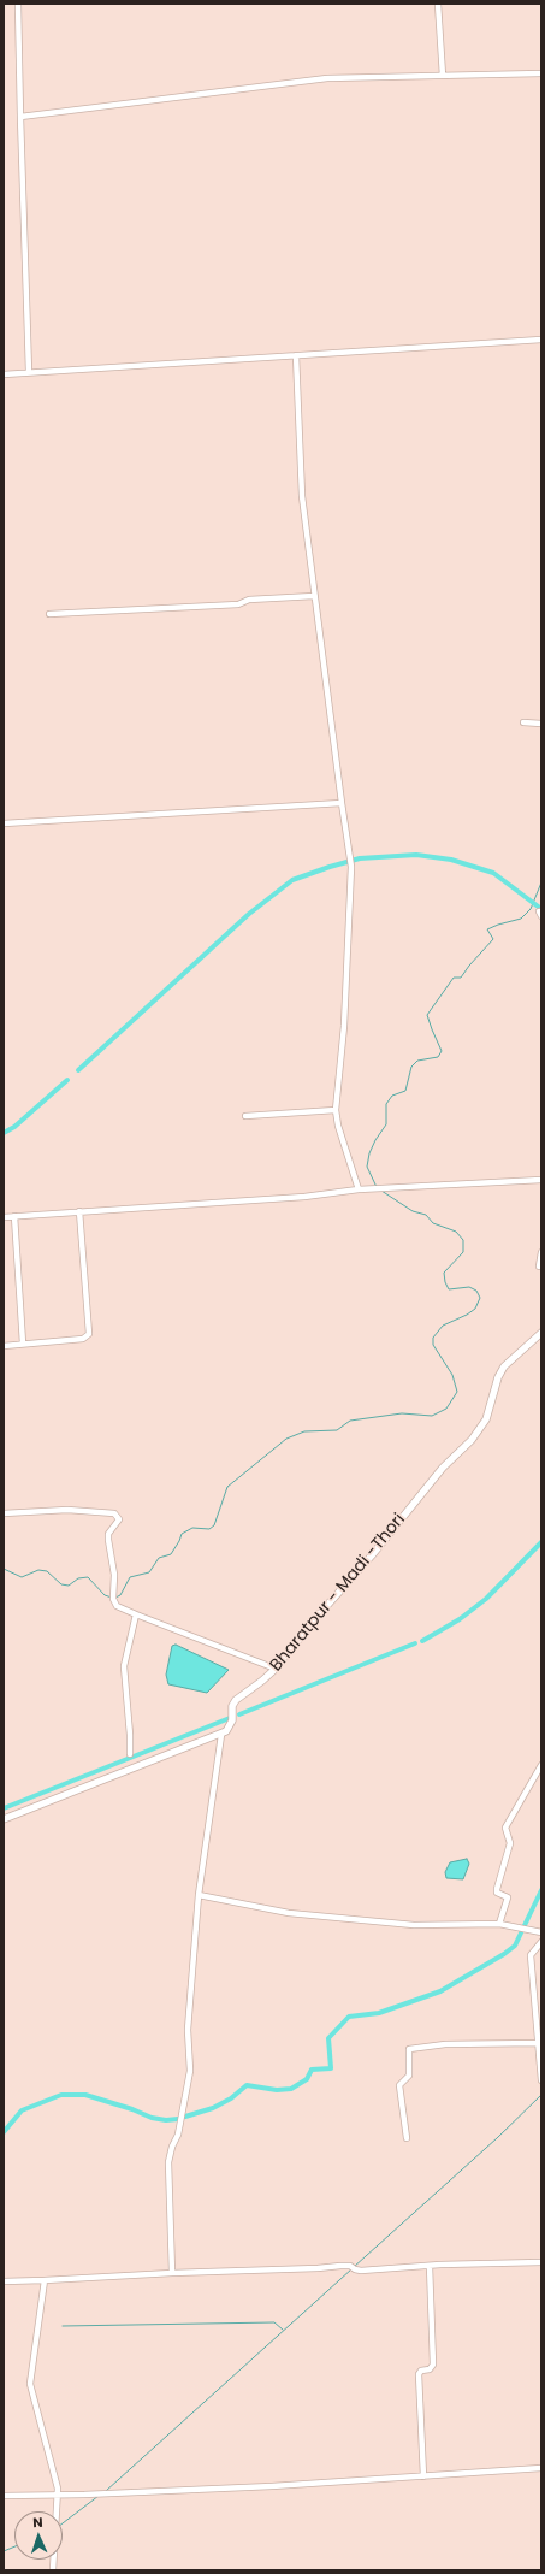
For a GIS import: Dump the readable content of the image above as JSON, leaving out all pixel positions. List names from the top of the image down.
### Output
{
  "streets": {
    "main road": ["Bharatpur - Madi -Thori"]
  },
  "north": "top"
}
